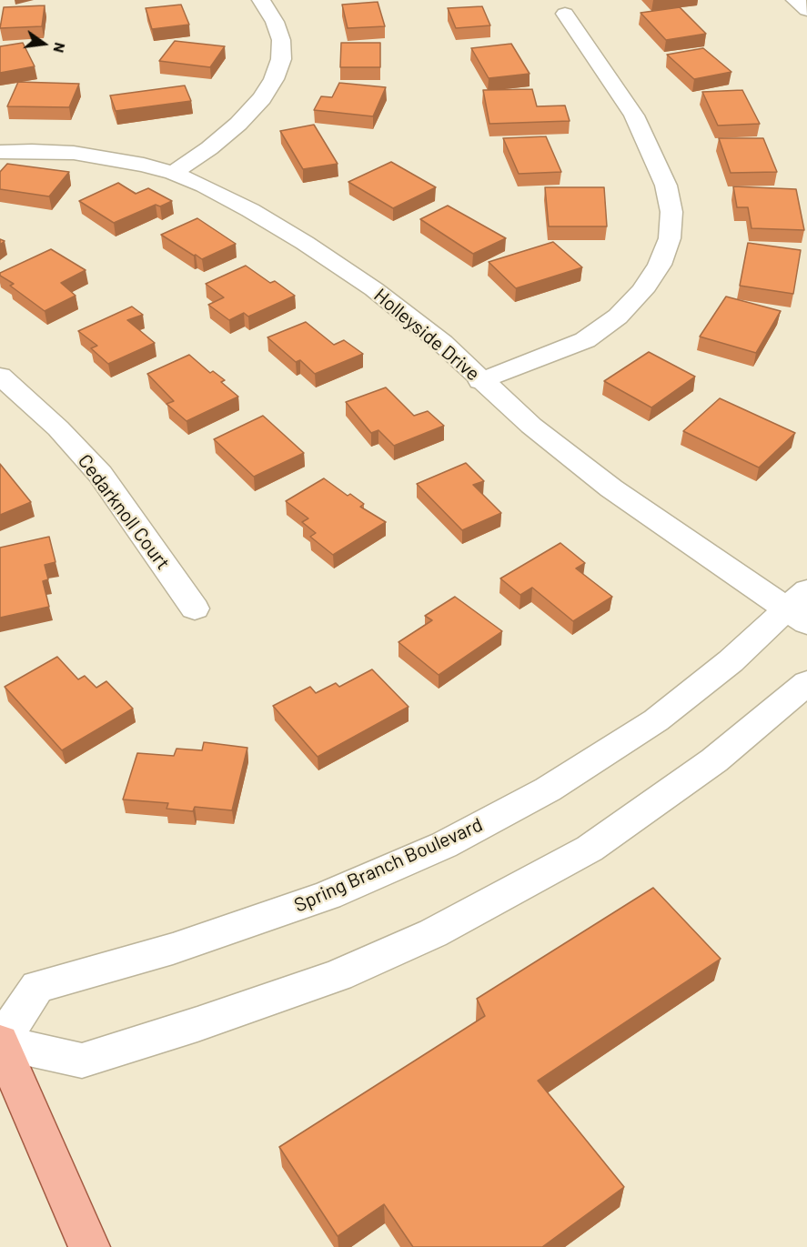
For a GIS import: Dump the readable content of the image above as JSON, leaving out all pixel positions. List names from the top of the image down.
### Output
{
  "streets": {
    "street": ["Holleyside Drive", "Cedarknoll Court", "Spring Branch Boulevard"]
  },
  "crossings": [
    ["Holleyside Drive", "Spring Branch Boulevard"]
  ],
  "north": "right"
}
